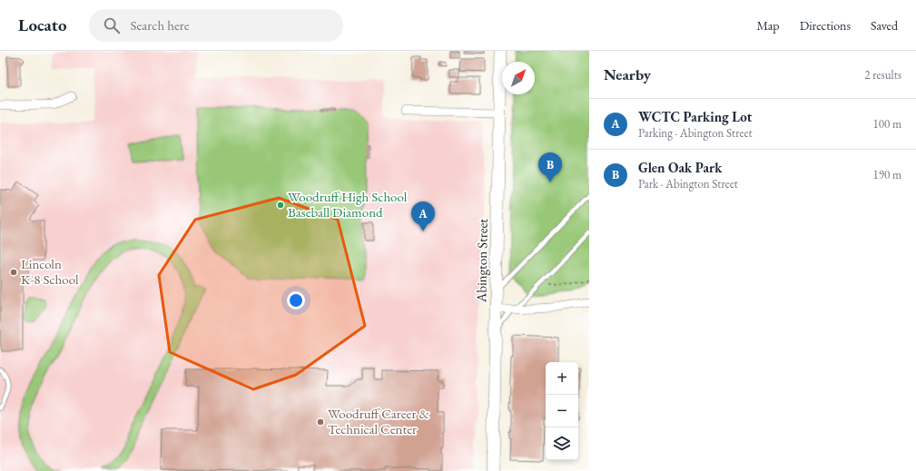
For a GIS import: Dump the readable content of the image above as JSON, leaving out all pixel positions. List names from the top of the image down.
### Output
{
  "streets": {
    "street": ["Abington Street"]
  },
  "places": ["Woodruff High School Baseball Diamond", "Lincoln K-8 School", "Woodruff Career & Technical Center"],
  "north": "top right",
  "page": {
    "header": "Locato",
    "search": "Search here",
    "nav": ["Map", "Directions", "Saved"],
    "heading": ["Nearby", "2 results"],
    "list": [
      {
        "mark": "A",
        "name": "WCTC Parking Lot",
        "note": "Parking · Abington Street",
        "value": "100 m"
      },
      {
        "mark": "B",
        "name": "Glen Oak Park",
        "note": "Park · Abington Street",
        "value": "190 m"
      }
    ],
    "pins": ["B", "A"],
    "map_buttons": ["+", "−"]
  }
}
